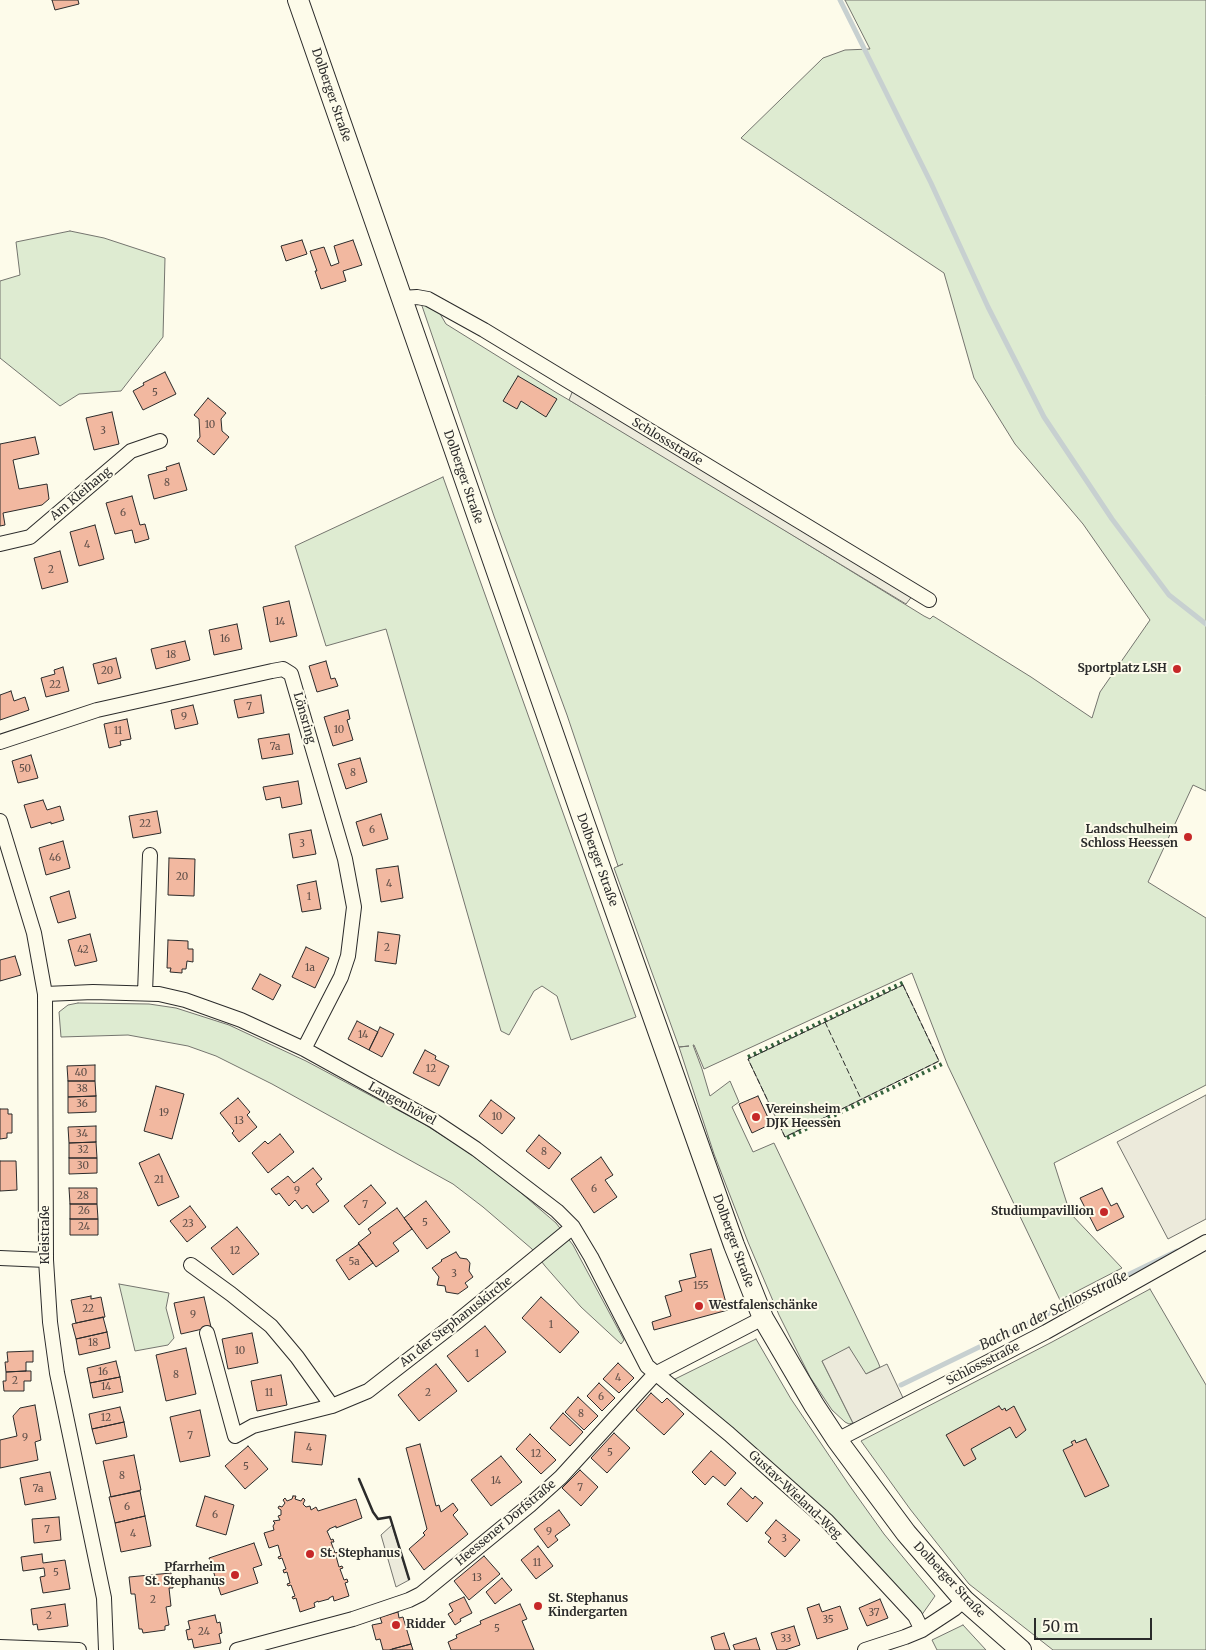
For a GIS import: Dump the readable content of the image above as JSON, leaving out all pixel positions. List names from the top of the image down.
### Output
{
  "streets": {
    "main road": ["Dolberger Straße"],
    "street": [
      "Schlossstraße",
      "Am Kleihang",
      "Lönsring",
      "Langenhövel",
      "Kleistraße",
      "An der Stephanuskirche",
      "Gustav-Wieland-Weg",
      "Heessener Dorfstraße"
    ]
  },
  "crossings": [
    ["Dolberger Straße", "Schlossstraße"],
    ["Dolberger Straße", "Heessener Dorfstraße"],
    ["Lönsring", "Langenhövel"],
    ["Langenhövel", "Kleistraße"],
    ["Langenhövel", "An der Stephanuskirche"],
    ["Langenhövel", "Gustav-Wieland-Weg"],
    ["Langenhövel", "Heessener Dorfstraße"],
    ["Gustav-Wieland-Weg", "Heessener Dorfstraße"]
  ],
  "water": ["Bach an der Schlossstraße"],
  "places": [
    "Sportplatz LSH",
    "Landschulheim Schloss Heessen",
    "Vereinsheim DJK Heessen",
    "Studiumpavillion",
    "Westfalenschänke",
    "St. Stephanus",
    "Pfarrheim St. Stephanus",
    "St. Stephanus Kindergarten",
    "Ridder"
  ],
  "house_numbers": [
    "5",
    "10",
    "3",
    "8",
    "6",
    "4",
    "2",
    "14",
    "16",
    "18",
    "20",
    "22",
    "7",
    "9",
    "10",
    "11",
    "7a",
    "50",
    "8",
    "22",
    "6",
    "3",
    "46",
    "20",
    "4",
    "1",
    "2",
    "42",
    "1a",
    "14",
    "12",
    "40",
    "38",
    "36",
    "19",
    "10",
    "13",
    "34",
    "32",
    "8",
    "30",
    "21",
    "6",
    "9",
    "28",
    "7",
    "26",
    "5",
    "23",
    "24",
    "12",
    "5a",
    "3",
    "155",
    "22",
    "9",
    "1",
    "18",
    "10",
    "1",
    "16",
    "8",
    "4",
    "2",
    "14",
    "11",
    "2",
    "6",
    "8",
    "12",
    "7",
    "9",
    "4",
    "5",
    "12",
    "5",
    "8",
    "14",
    "7",
    "7a",
    "6",
    "6",
    "7",
    "9",
    "4",
    "3",
    "11",
    "5",
    "13",
    "2",
    "37",
    "2",
    "35",
    "5",
    "24",
    "33"
  ],
  "scale_bar": "50 m"
}
